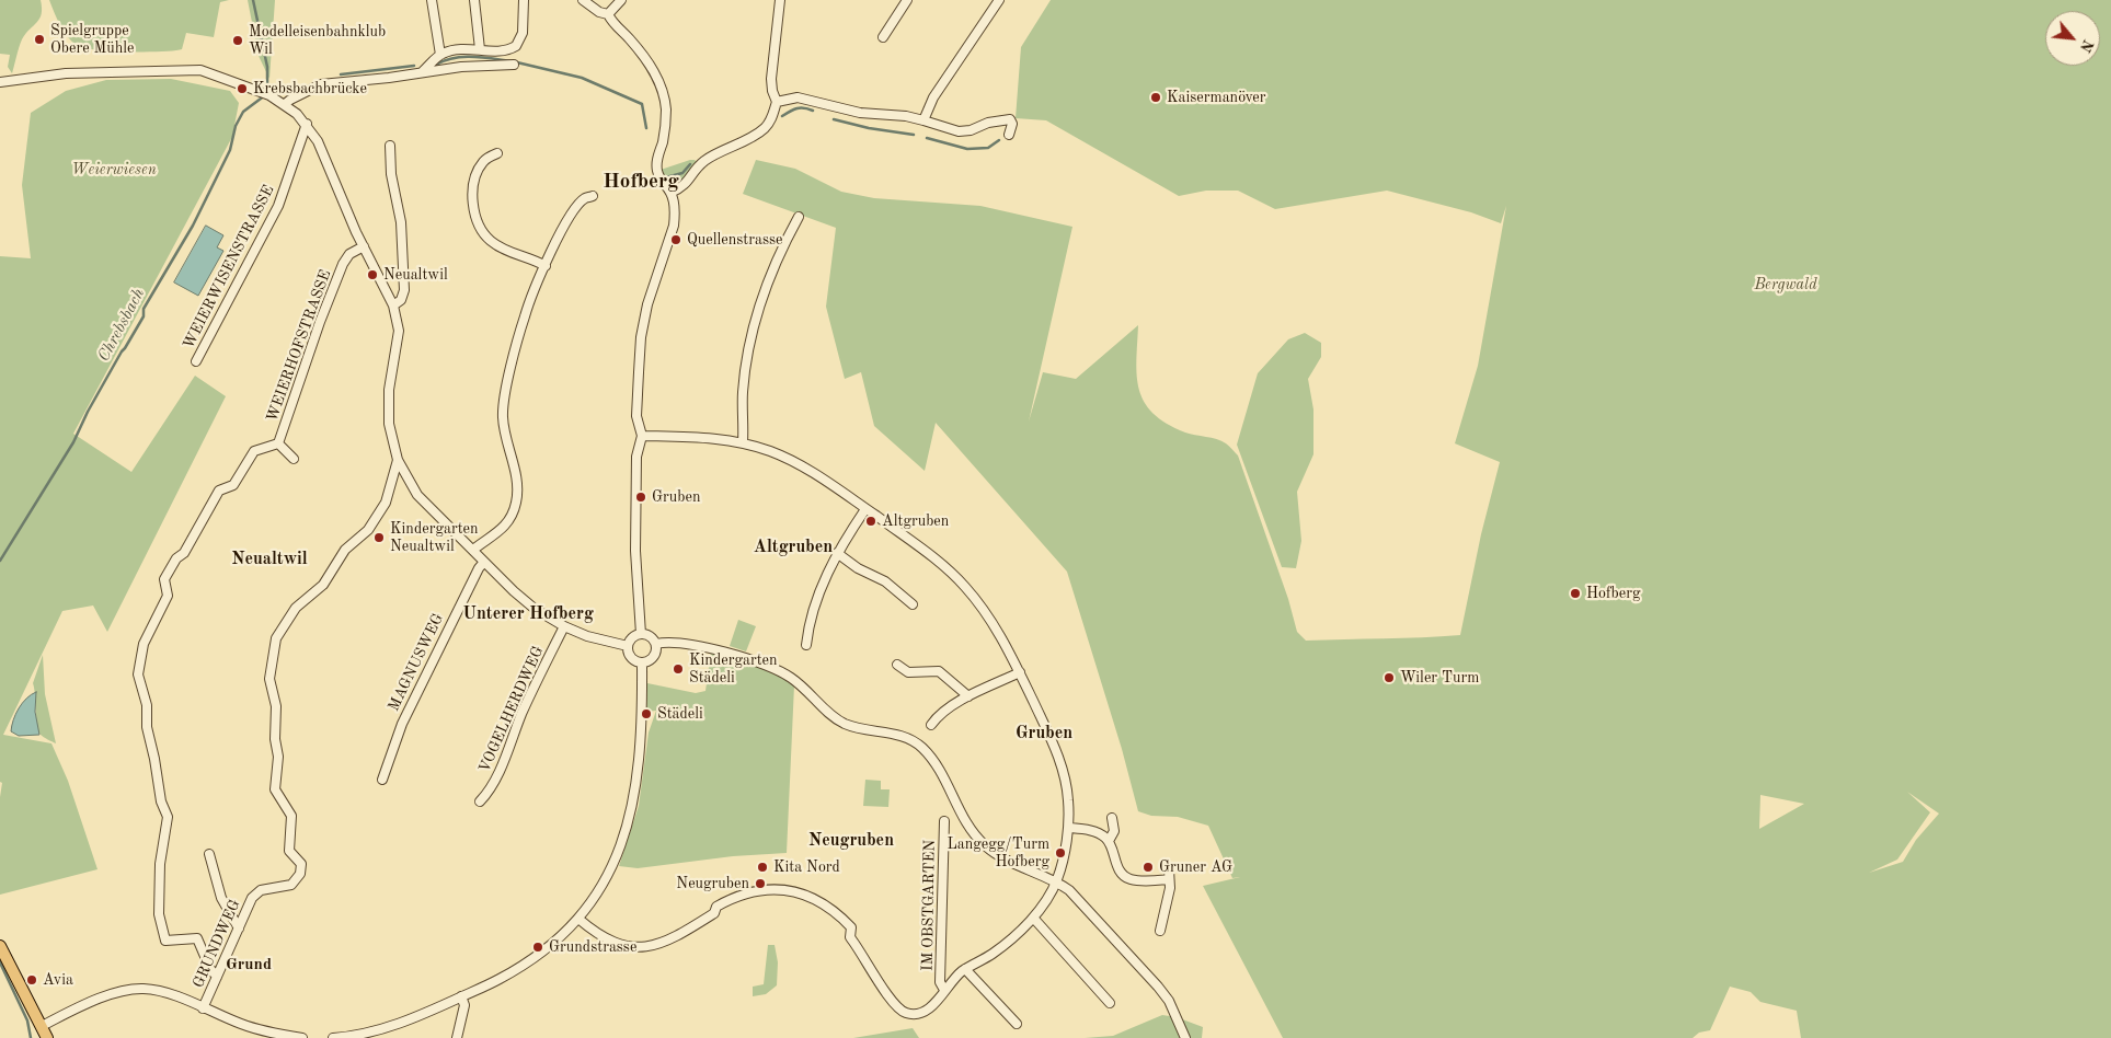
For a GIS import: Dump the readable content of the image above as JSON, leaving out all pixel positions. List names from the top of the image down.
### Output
{
  "streets": {
    "street": [
      "WEIERWISENSTRASSE",
      "WEIERHOFSTRASSE",
      "MAGNUSWEG",
      "VOGELHERDWEG",
      "IM OBSTGARTEN",
      "GRUNDWEG"
    ]
  },
  "districts": [
    "Hofberg",
    "Altgruben",
    "Neualtwil",
    "Unterer Hofberg",
    "Gruben",
    "Neugruben",
    "Grund"
  ],
  "water": ["Chrebsbach"],
  "parks": ["Weierwiesen", "Bergwald"],
  "places": [
    "Spielgruppe Obere Mühle",
    "Modelleisenbahnklub Wil",
    "Krebsbachbrücke",
    "Kaisermanöver",
    "Quellenstrasse",
    "Neualtwil",
    "Gruben",
    "Altgruben",
    "Kindergarten Neualtwil",
    "Hofberg",
    "Kindergarten Städeli",
    "Wiler Turm",
    "Städeli",
    "Langegg/Turm Hofberg",
    "Kita Nord",
    "Gruner AG",
    "Neugruben",
    "Grundstrasse",
    "Avia"
  ],
  "north": "bottom right"
}
